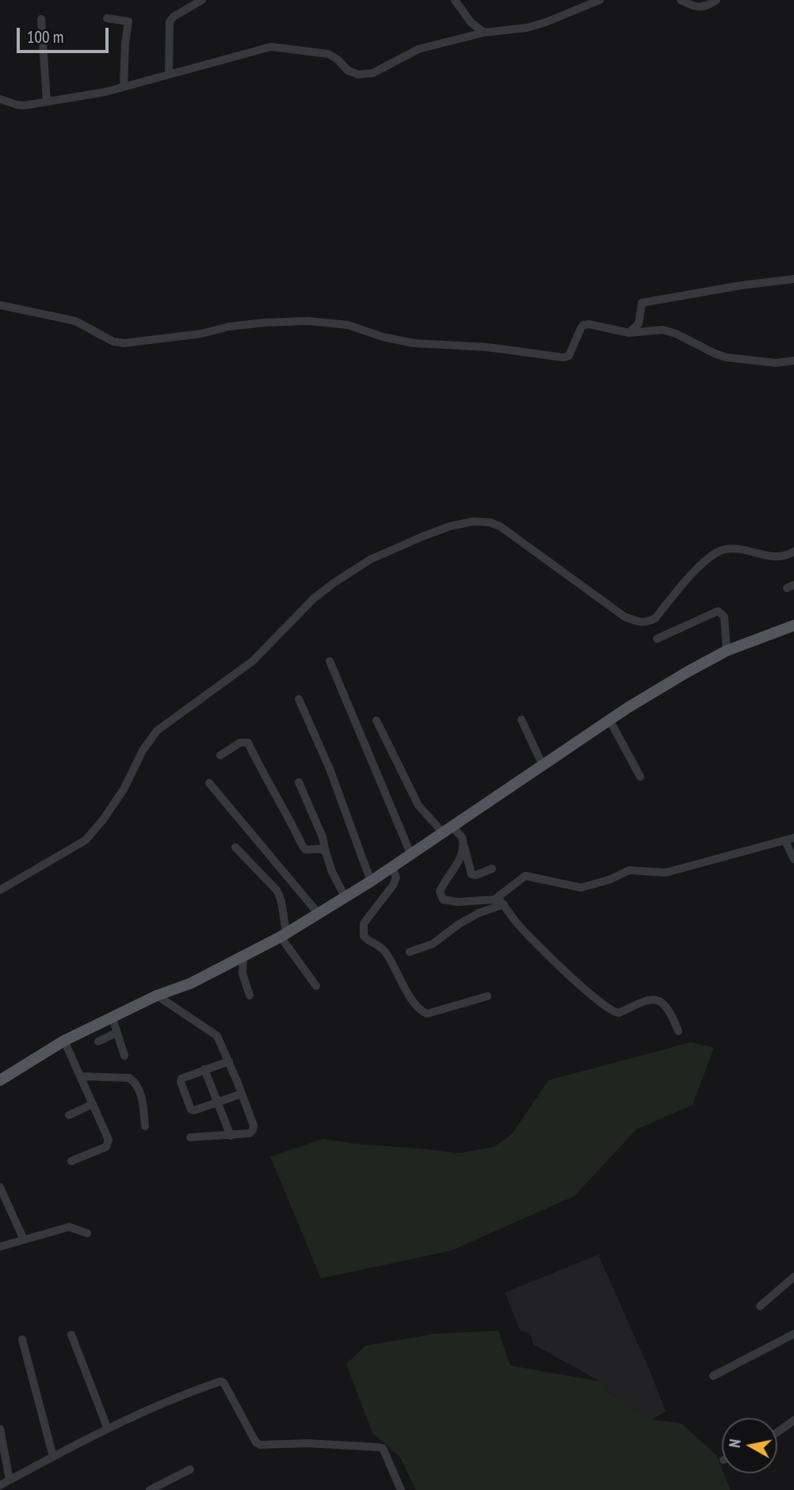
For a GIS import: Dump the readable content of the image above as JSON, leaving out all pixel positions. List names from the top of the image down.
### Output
{
  "scale_bar": "100 m",
  "north": "left"
}
